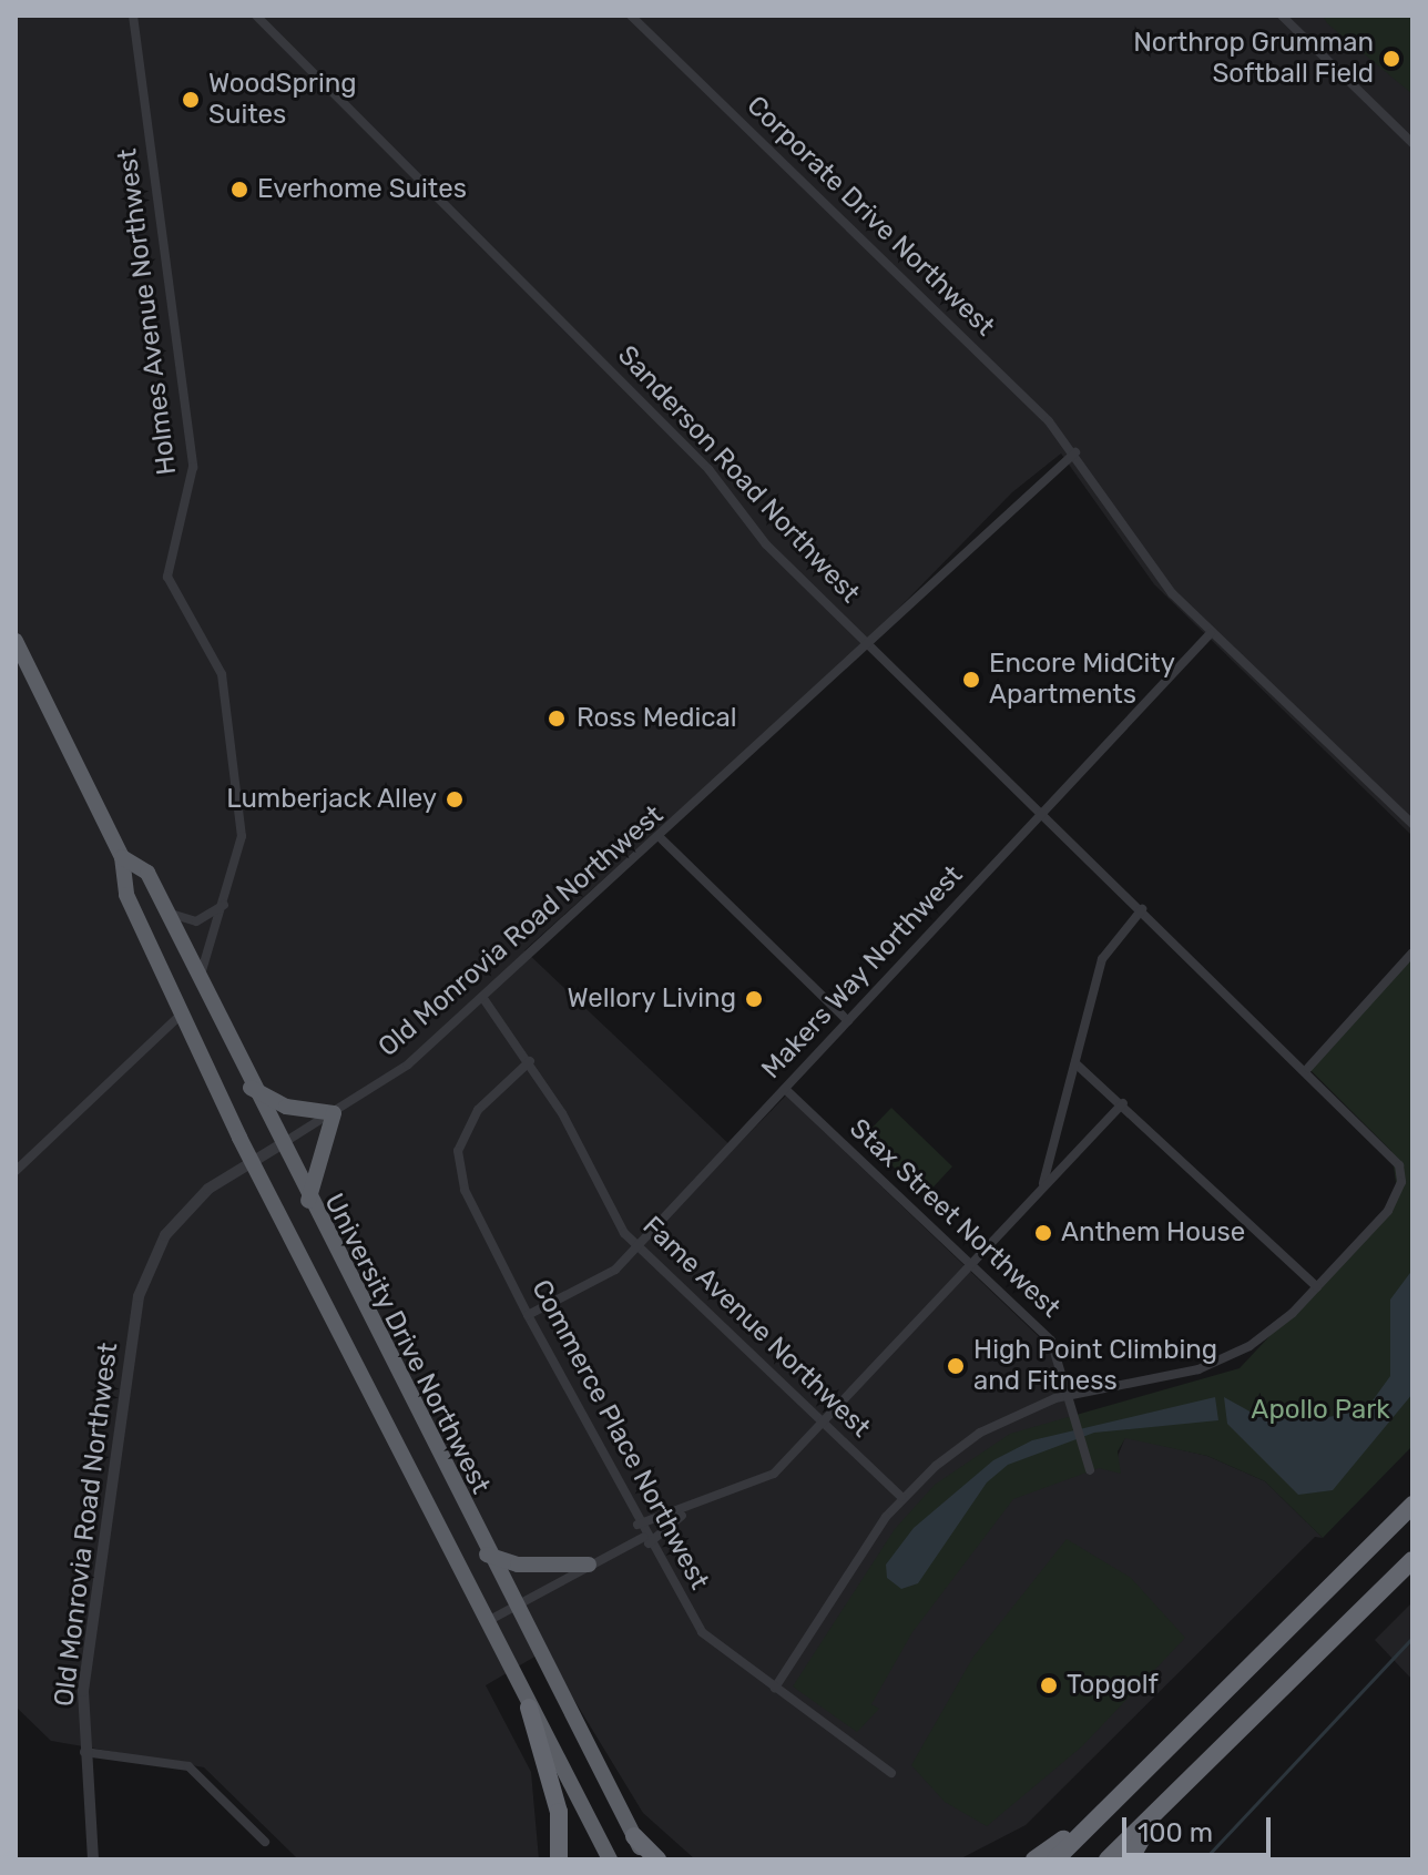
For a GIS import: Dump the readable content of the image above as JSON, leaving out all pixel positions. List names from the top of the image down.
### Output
{
  "streets": {
    "highway": ["University Drive Northwest"],
    "street": [
      "Corporate Drive Northwest",
      "Holmes Avenue Northwest",
      "Sanderson Road Northwest",
      "Old Monrovia Road Northwest",
      "Makers Way Northwest",
      "Stax Street Northwest",
      "Fame Avenue Northwest",
      "Commerce Place Northwest"
    ]
  },
  "crossings": [
    ["Corporate Drive Northwest", "Old Monrovia Road Northwest"],
    ["Corporate Drive Northwest", "Makers Way Northwest"],
    ["Holmes Avenue Northwest", "University Drive Northwest"],
    ["Sanderson Road Northwest", "Old Monrovia Road Northwest"],
    ["Sanderson Road Northwest", "Makers Way Northwest"],
    ["Sanderson Road Northwest", "Stax Street Northwest"],
    ["Sanderson Road Northwest", "Fame Avenue Northwest"],
    ["Sanderson Road Northwest", "Commerce Place Northwest"],
    ["Old Monrovia Road Northwest", "Fame Avenue Northwest"],
    ["Old Monrovia Road Northwest", "University Drive Northwest"],
    ["Makers Way Northwest", "Stax Street Northwest"],
    ["Makers Way Northwest", "Fame Avenue Northwest"],
    ["Makers Way Northwest", "Commerce Place Northwest"],
    ["Fame Avenue Northwest", "Commerce Place Northwest"]
  ],
  "parks": ["Apollo Park"],
  "places": [
    "Northrop Grumman Softball Field",
    "WoodSpring Suites",
    "Everhome Suites",
    "Encore MidCity Apartments",
    "Ross Medical",
    "Lumberjack Alley",
    "Wellory Living",
    "Anthem House",
    "High Point Climbing and Fitness",
    "Topgolf"
  ],
  "scale_bar": "100 m"
}
